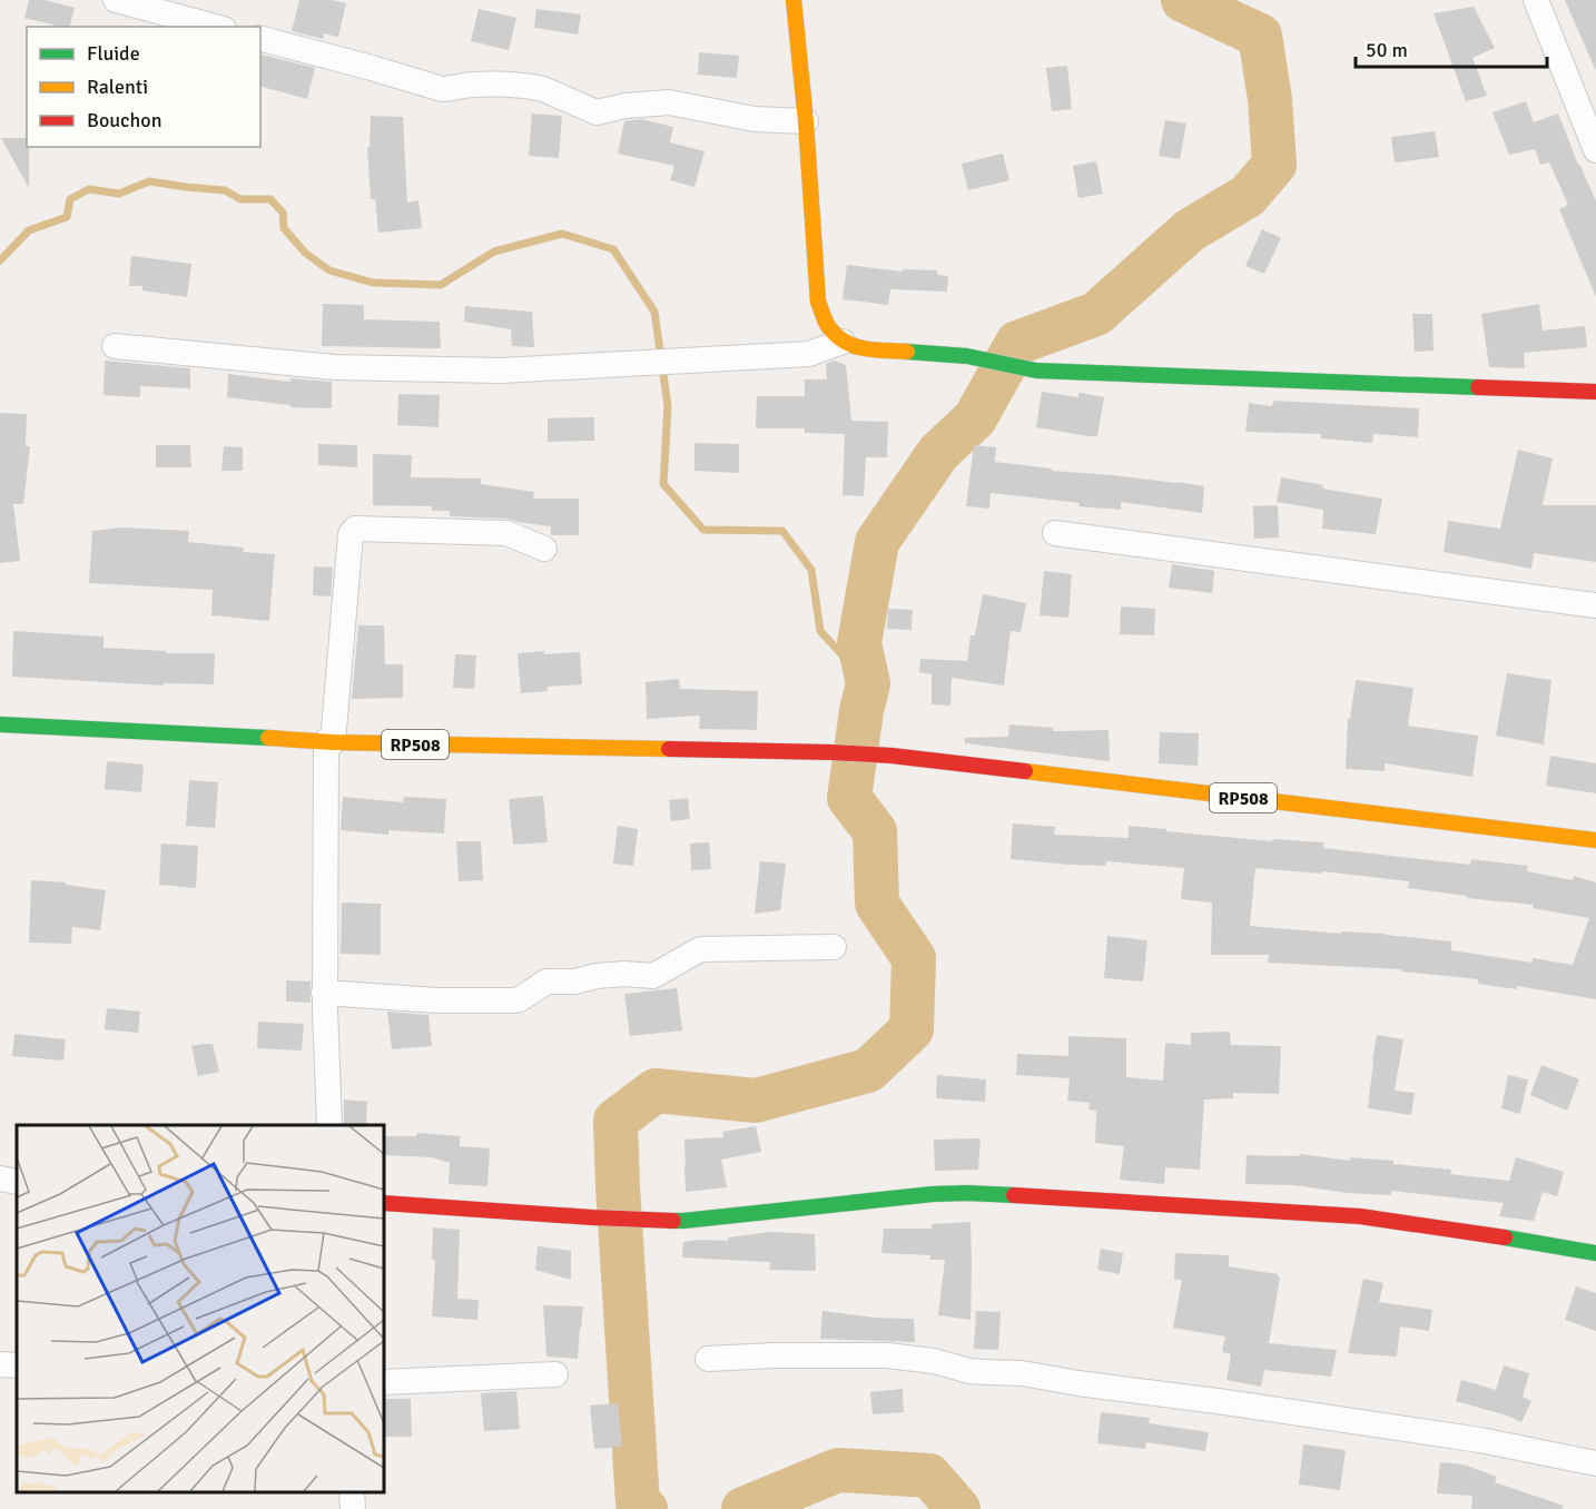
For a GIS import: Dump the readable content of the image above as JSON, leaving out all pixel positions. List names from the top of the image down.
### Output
{
  "streets": {
    "street": ["RP508"]
  },
  "legend": ["Fluide", "Ralenti", "Bouchon"],
  "scale_bar": "50 m"
}
